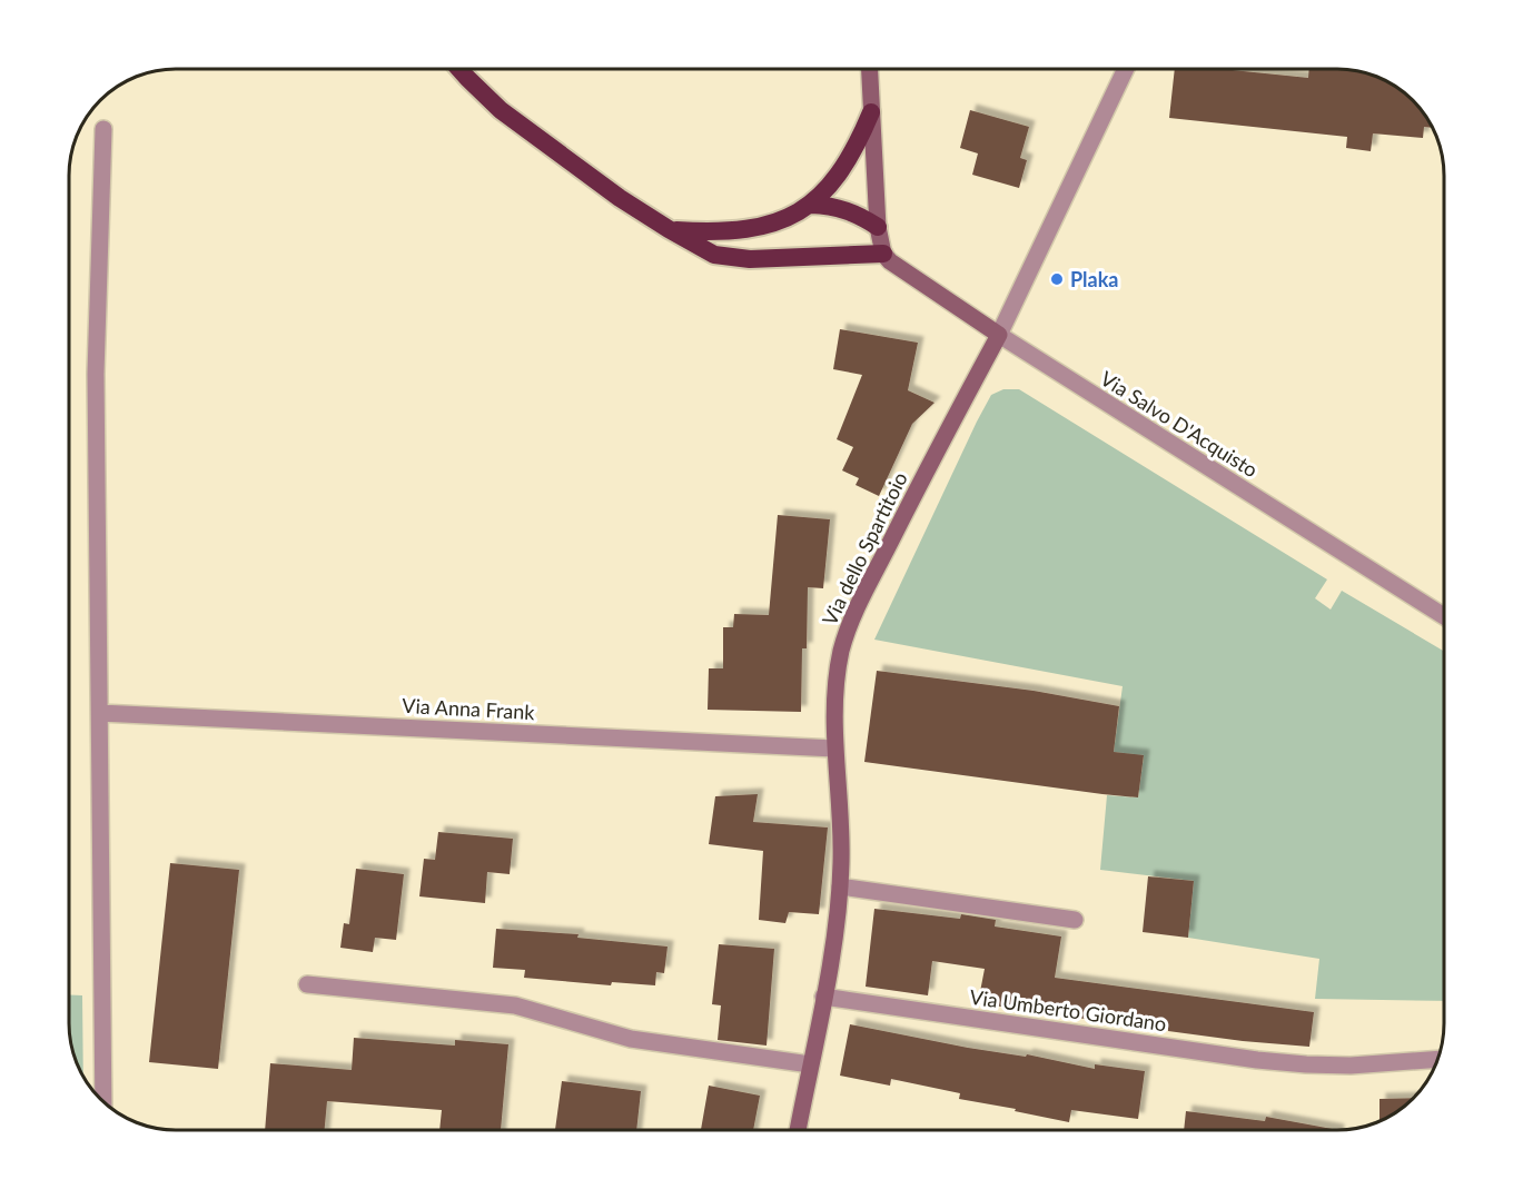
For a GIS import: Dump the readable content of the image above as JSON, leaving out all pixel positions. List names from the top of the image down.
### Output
{
  "streets": {
    "main road": ["Via Salvo D'Acquisto", "Via dello Spartitoio"],
    "street": ["Via Anna Frank", "Via Umberto Giordano"]
  },
  "crossings": [
    ["Via Salvo D'Acquisto", "Via dello Spartitoio"],
    ["Via dello Spartitoio", "Via Anna Frank"],
    ["Via dello Spartitoio", "Via Umberto Giordano"]
  ],
  "places": ["Plaka"]
}
